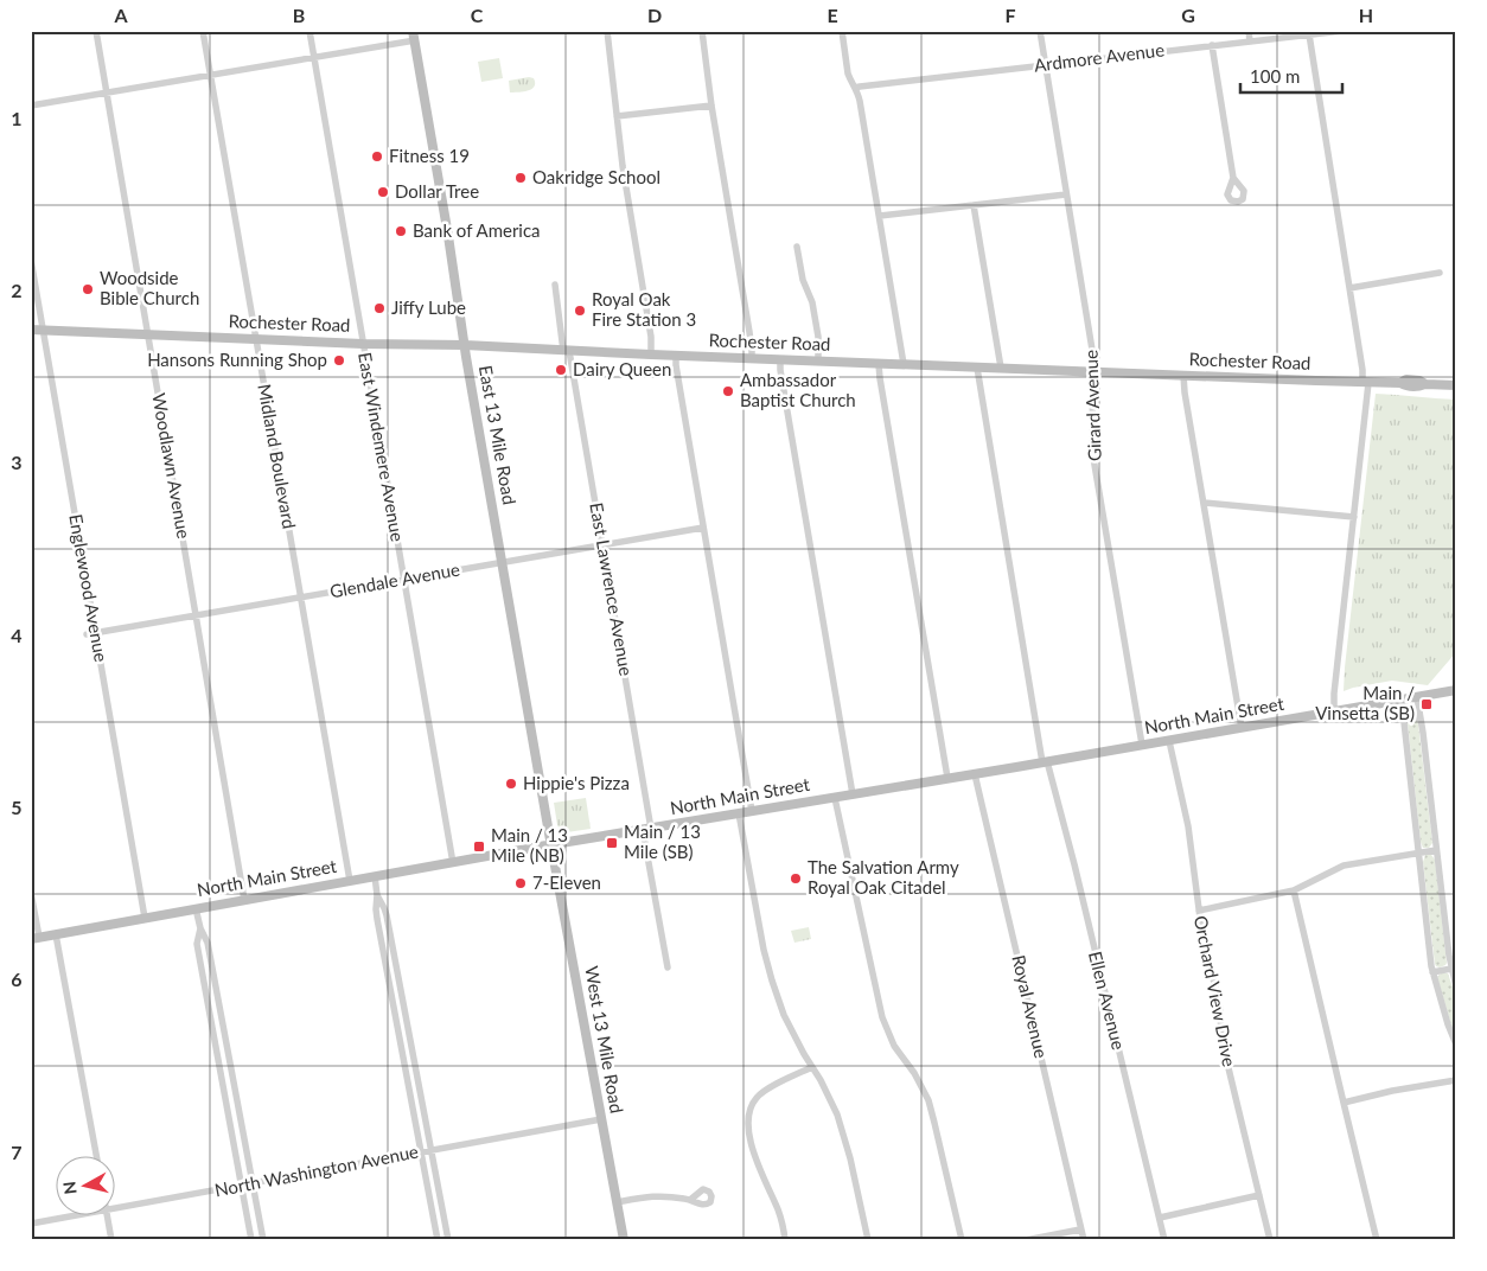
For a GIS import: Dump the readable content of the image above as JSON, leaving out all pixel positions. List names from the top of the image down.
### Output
{
  "streets": {
    "main road": [
      "Rochester Road",
      "East 13 Mile Road",
      "North Main Street",
      "West 13 Mile Road"
    ],
    "street": [
      "Ardmore Avenue",
      "Girard Avenue",
      "East Windemere Avenue",
      "Midland Boulevard",
      "Woodlawn Avenue",
      "Glendale Avenue",
      "Englewood Avenue",
      "East Lawrence Avenue",
      "Orchard View Drive",
      "Ellen Avenue",
      "Royal Avenue",
      "North Washington Avenue"
    ]
  },
  "crossings": [
    ["Ardmore Avenue", "Girard Avenue"],
    ["Rochester Road", "Girard Avenue"],
    ["Rochester Road", "East 13 Mile Road"],
    ["Rochester Road", "East Windemere Avenue"],
    ["Rochester Road", "Midland Boulevard"],
    ["Rochester Road", "Woodlawn Avenue"],
    ["Rochester Road", "Englewood Avenue"],
    ["Rochester Road", "East Lawrence Avenue"],
    ["Rochester Road", "Ellen Avenue"],
    ["Girard Avenue", "North Main Street"],
    ["East 13 Mile Road", "Glendale Avenue"],
    ["East 13 Mile Road", "North Main Street"],
    ["East 13 Mile Road", "West 13 Mile Road"],
    ["East Windemere Avenue", "Glendale Avenue"],
    ["East Windemere Avenue", "North Main Street"],
    ["Midland Boulevard", "Glendale Avenue"],
    ["Midland Boulevard", "North Main Street"],
    ["Woodlawn Avenue", "Glendale Avenue"],
    ["Woodlawn Avenue", "North Main Street"],
    ["Glendale Avenue", "Englewood Avenue"],
    ["Glendale Avenue", "East Lawrence Avenue"],
    ["Englewood Avenue", "North Main Street"],
    ["East Lawrence Avenue", "North Main Street"],
    ["North Main Street", "Orchard View Drive"],
    ["North Main Street", "Ellen Avenue"],
    ["North Main Street", "Royal Avenue"],
    ["North Main Street", "West 13 Mile Road"],
    ["West 13 Mile Road", "North Washington Avenue"]
  ],
  "places": {
    "other": [
      "Fitness 19",
      "Oakridge School",
      "Dollar Tree",
      "Bank of America",
      "Woodside Bible Church",
      "Jiffy Lube",
      "Royal Oak Fire Station 3",
      "Hansons Running Shop",
      "Dairy Queen",
      "Ambassador Baptist Church",
      "Hippie's Pizza",
      "The Salvation Army Royal Oak Citadel",
      "7-Eleven"
    ],
    "transit": ["Main / Vinsetta (SB)", "Main / 13 Mile (SB)", "Main / 13 Mile (NB)"]
  },
  "scale_bar": "100 m",
  "north": "left",
  "grid": {
    "columns": [
      "A",
      "B",
      "C",
      "D",
      "E",
      "F",
      "G",
      "H"
    ],
    "rows": [
      "1",
      "2",
      "3",
      "4",
      "5",
      "6",
      "7"
    ]
  }
}
